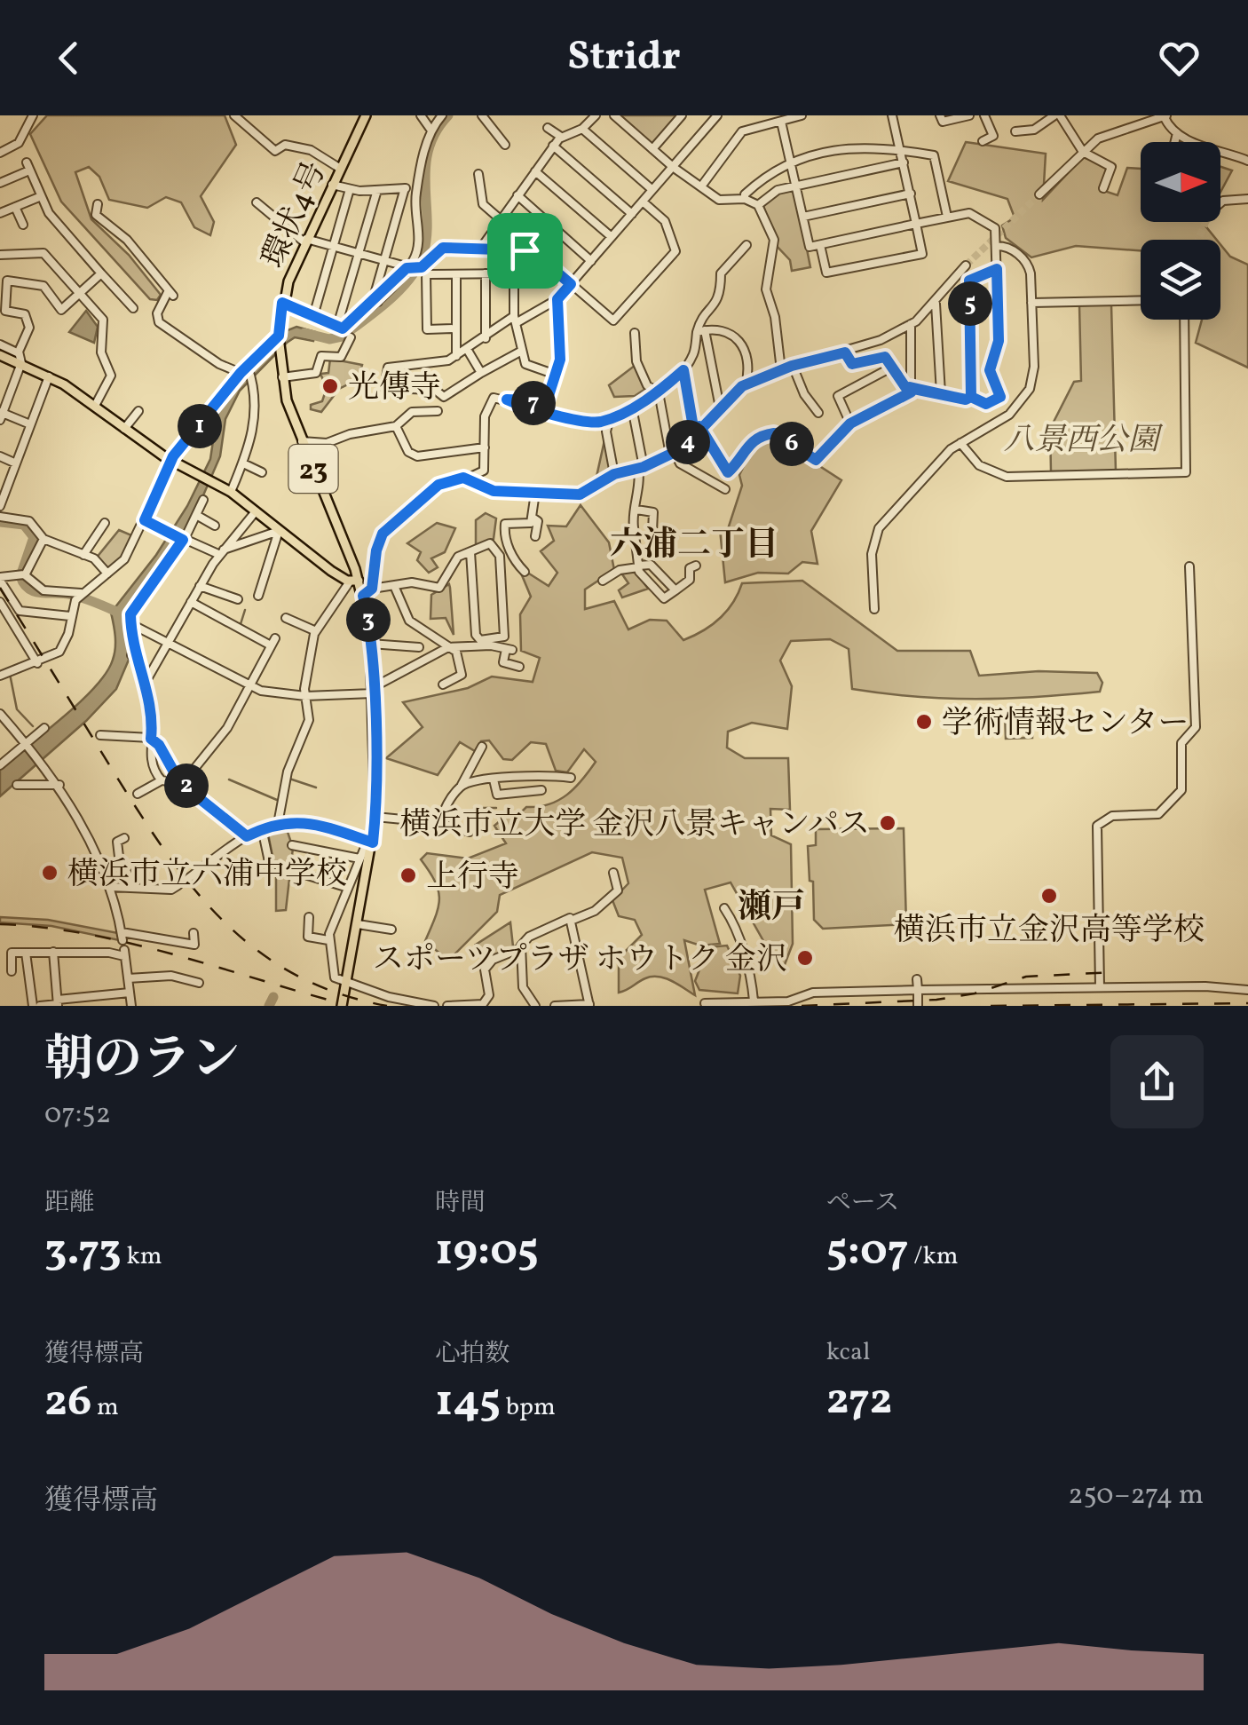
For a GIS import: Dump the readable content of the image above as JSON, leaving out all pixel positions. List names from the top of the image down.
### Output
{
  "streets": {
    "main road": ["環状4号", "23"]
  },
  "crossings": [
    ["環状4号", "23"]
  ],
  "districts": ["六浦二丁目", "瀬戸"],
  "parks": ["八景西公園"],
  "places": [
    "光傳寺",
    "学術情報センター",
    "横浜市立大学 金沢八景キャンパス",
    "横浜市立六浦中学校",
    "上行寺",
    "横浜市立金沢高等学校",
    "スポーツプラザ ホウトク 金沢"
  ],
  "north": "right",
  "page": {
    "header": "Stridr",
    "pins": [
      "5",
      "7",
      "1",
      "4",
      "6",
      "3",
      "2"
    ],
    "heading": ["朝のラン", "07:52"],
    "stats": [
      ["距離", "3.73 km"],
      ["時間", "19:05"],
      ["ペース", "5:07 /km"],
      ["獲得標高", "26 m"],
      ["心拍数", "145 bpm"],
      ["kcal", "272"]
    ],
    "chart": ["獲得標高", "250–274 m"]
  }
}
